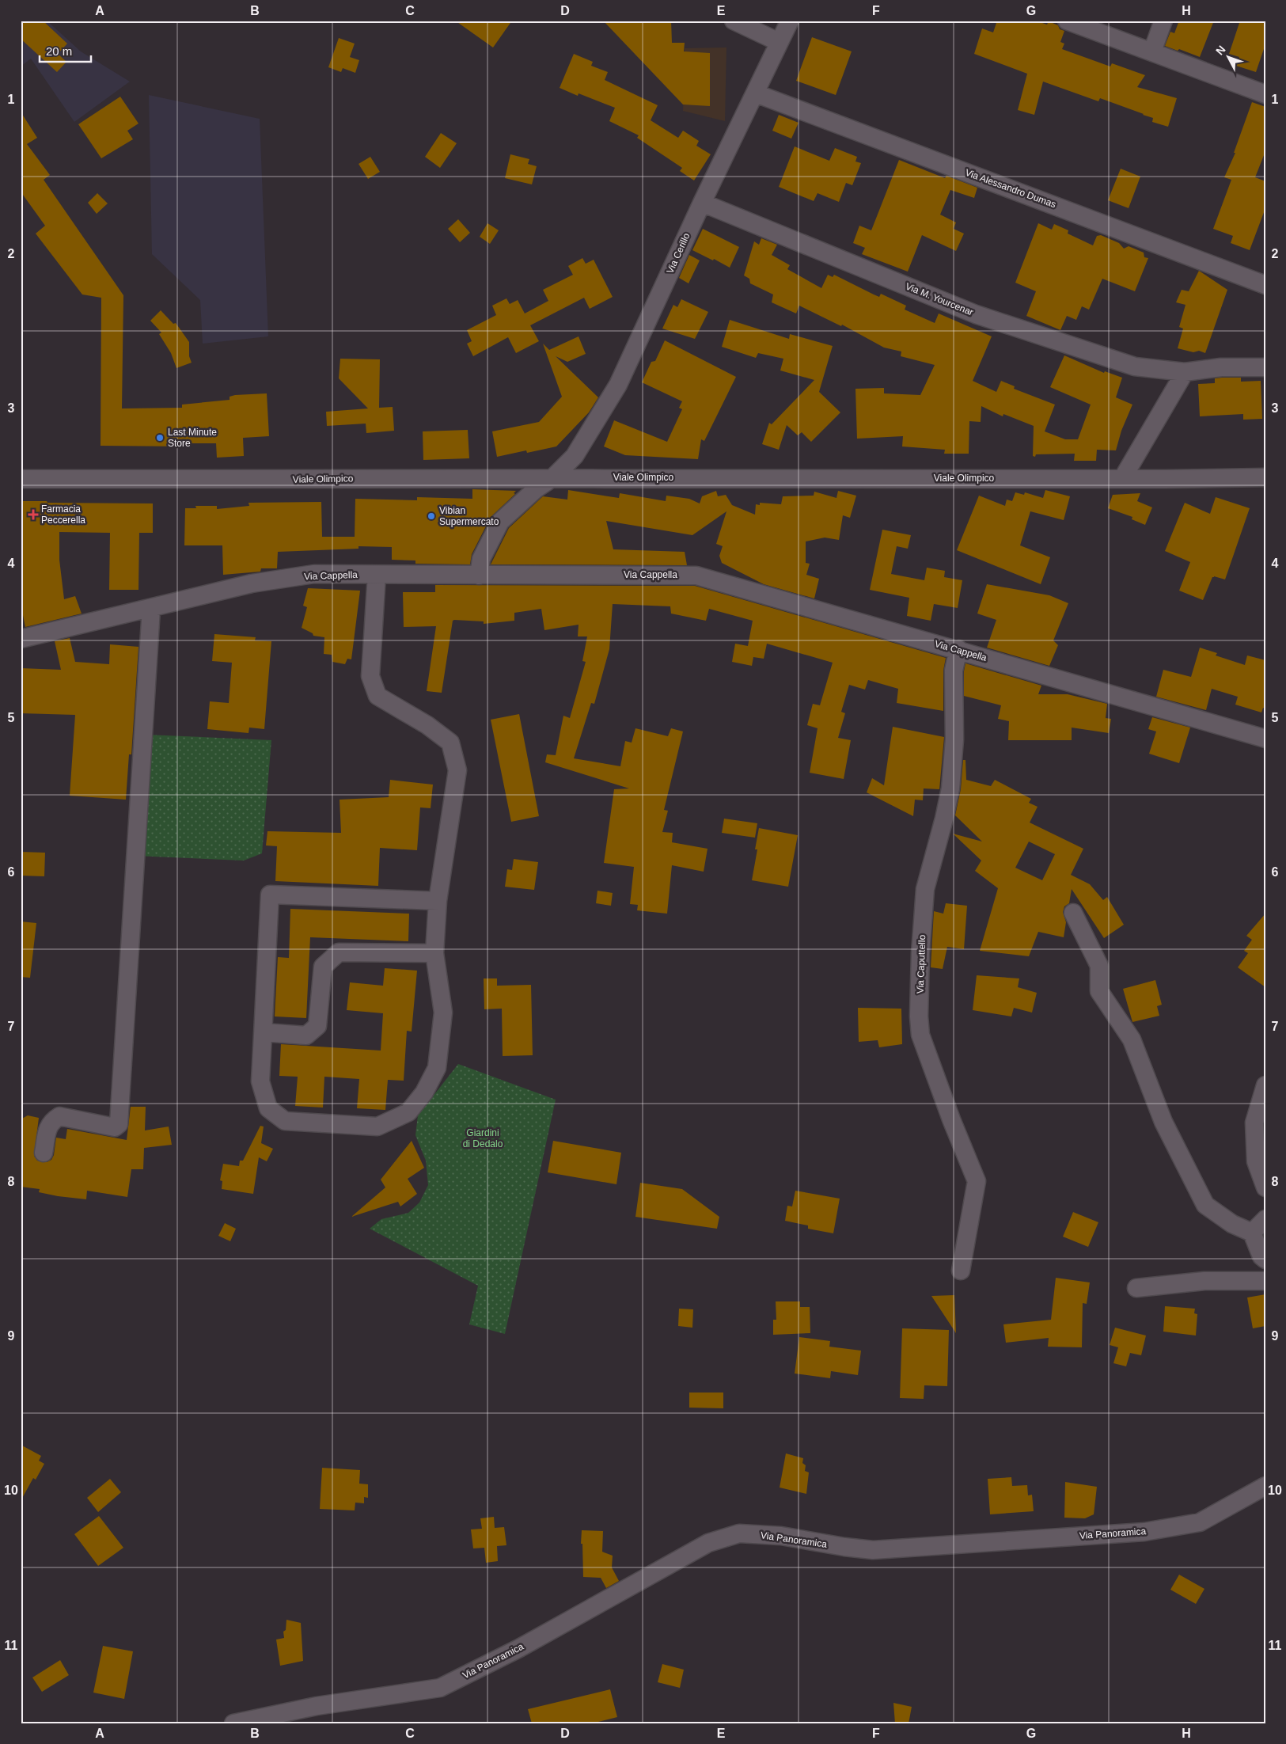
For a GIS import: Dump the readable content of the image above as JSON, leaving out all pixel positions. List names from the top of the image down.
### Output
{
  "streets": {
    "street": [
      "Via Alessandro Dumas",
      "Via Cerillo",
      "Via M. Yourcenar",
      "Viale Olimpico",
      "Via Cappella",
      "Via Caputtello",
      "Via Panoramica"
    ]
  },
  "crossings": [
    ["Via Alessandro Dumas", "Via Cerillo"],
    ["Via Cerillo", "Via M. Yourcenar"],
    ["Via Cerillo", "Viale Olimpico"],
    ["Via Cerillo", "Via Cappella"],
    ["Via Cappella", "Via Caputtello"]
  ],
  "parks": ["Giardini di Dedalo"],
  "places": {
    "other": ["Last Minute Store", "Vibian Supermercato"],
    "health": ["Farmacia Peccerella"]
  },
  "scale_bar": "20 m",
  "north": "top left",
  "grid": {
    "columns": [
      "A",
      "B",
      "C",
      "D",
      "E",
      "F",
      "G",
      "H"
    ],
    "rows": [
      "1",
      "2",
      "3",
      "4",
      "5",
      "6",
      "7",
      "8",
      "9",
      "10",
      "11"
    ]
  }
}
